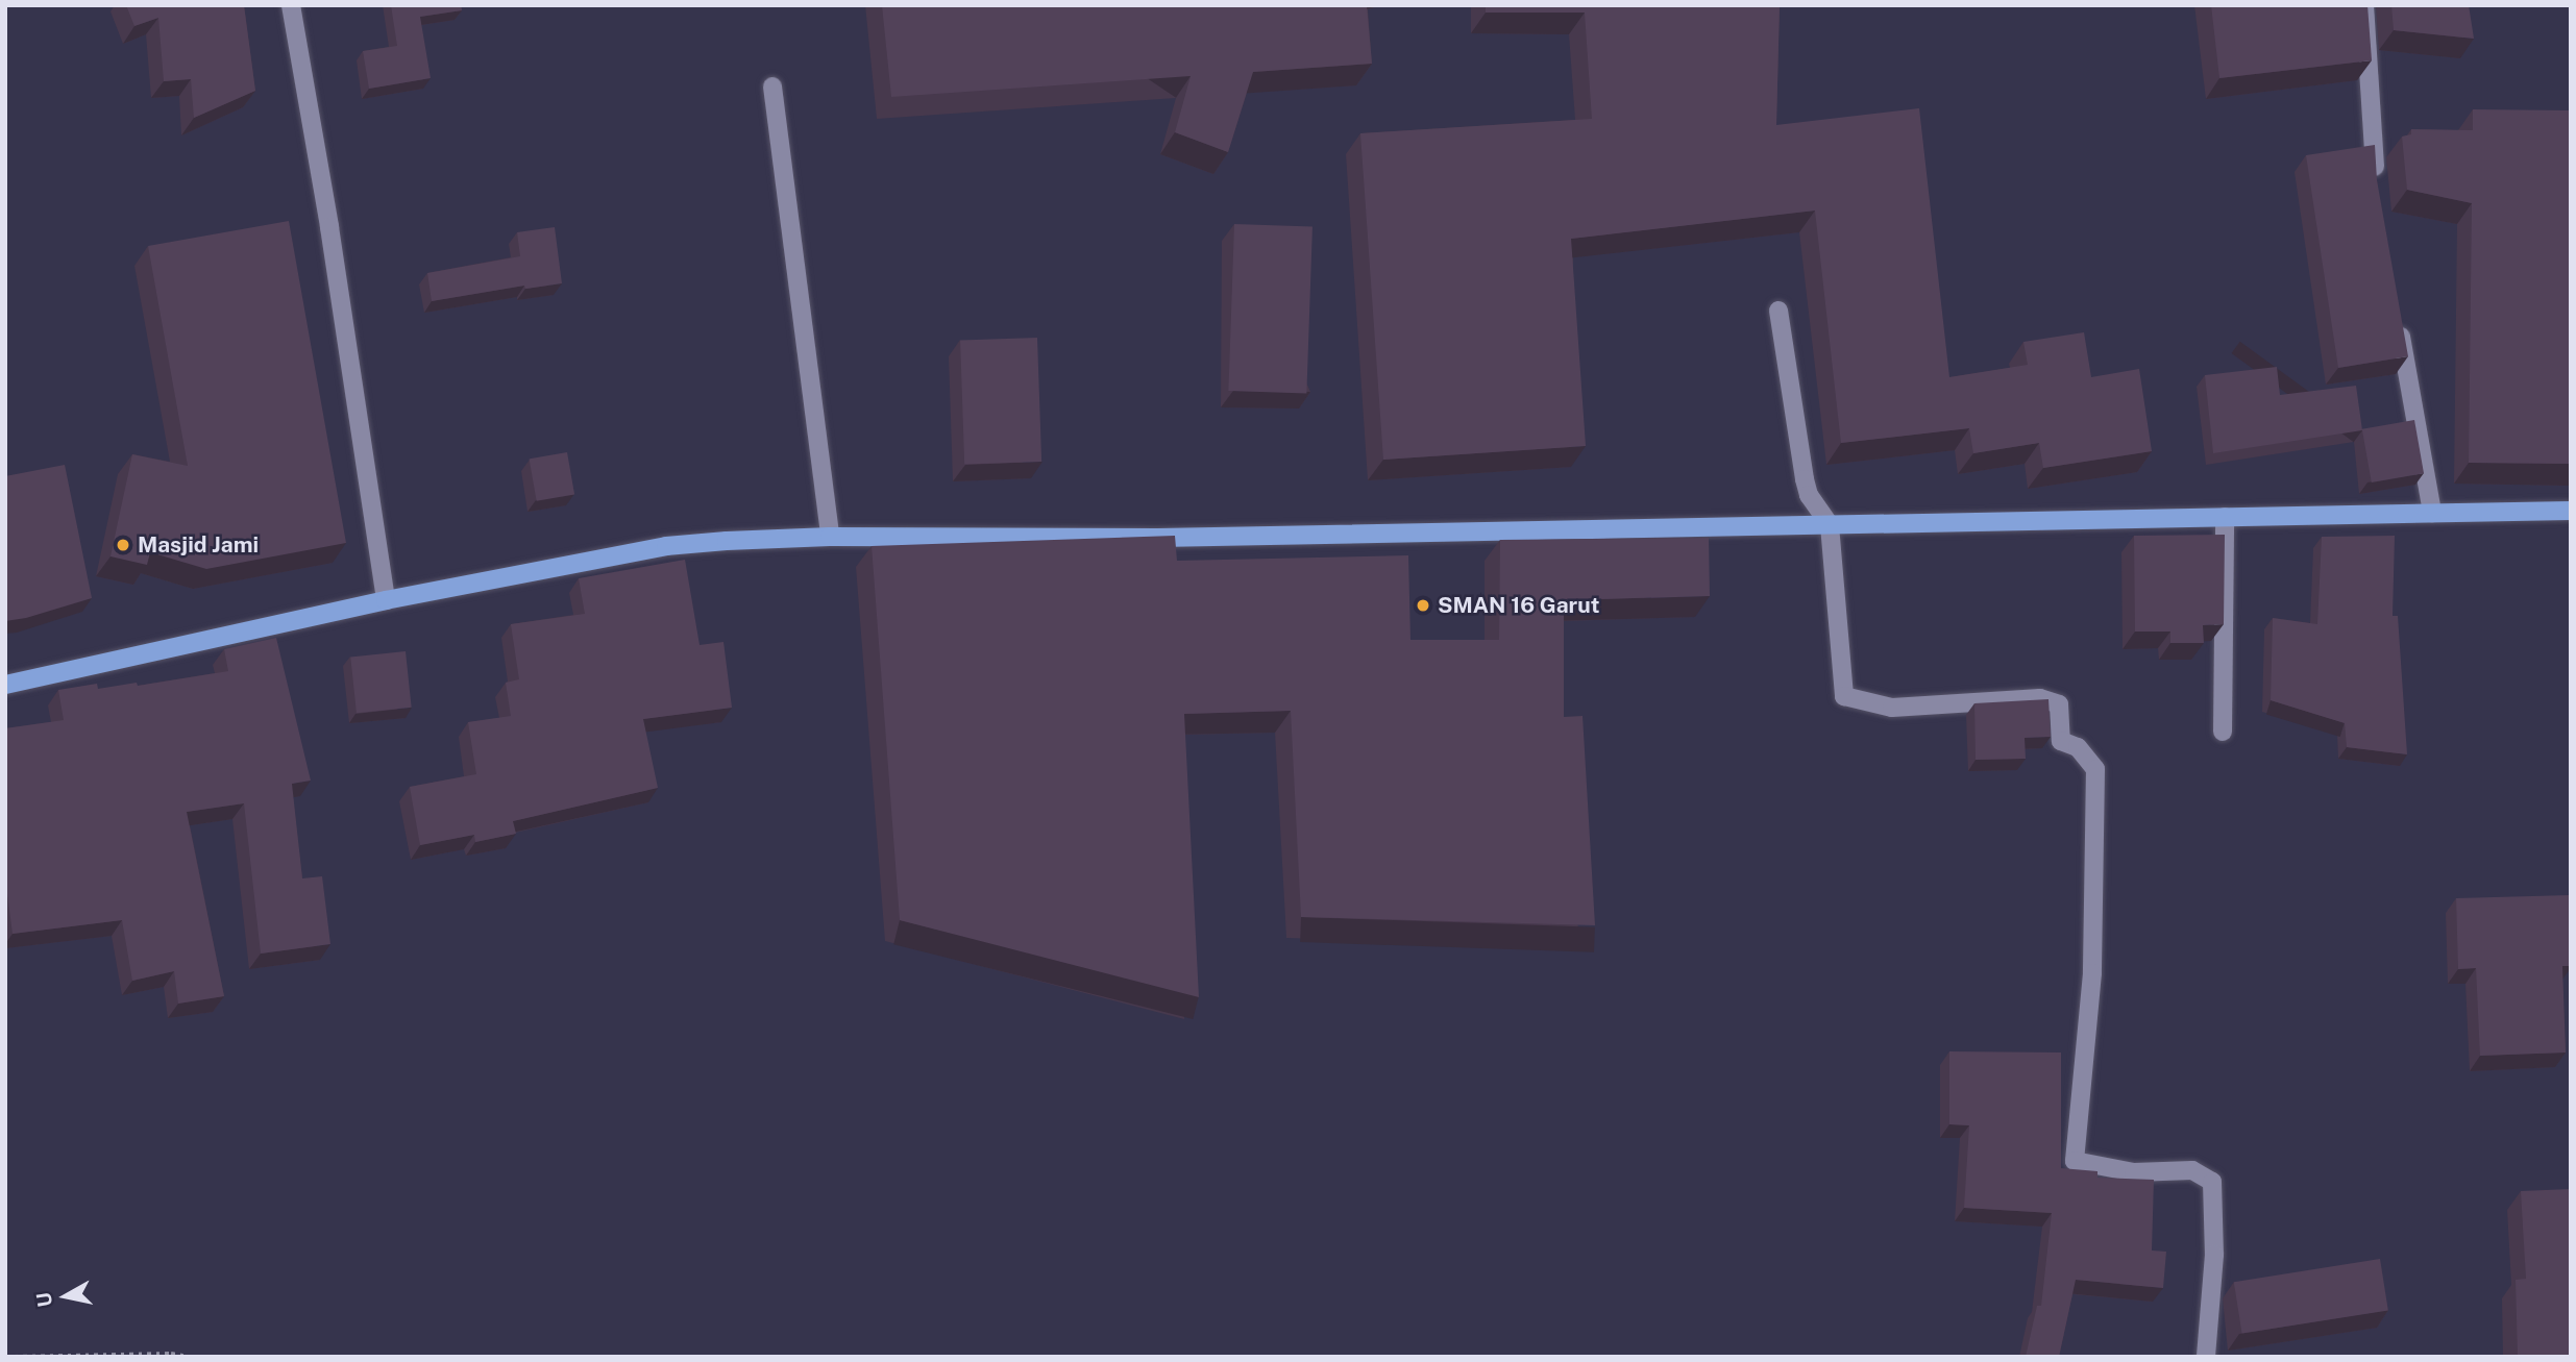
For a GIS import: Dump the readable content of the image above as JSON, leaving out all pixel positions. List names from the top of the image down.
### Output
{
  "places": ["Masjid Jami", "SMAN 16 Garut"],
  "north": "left"
}
